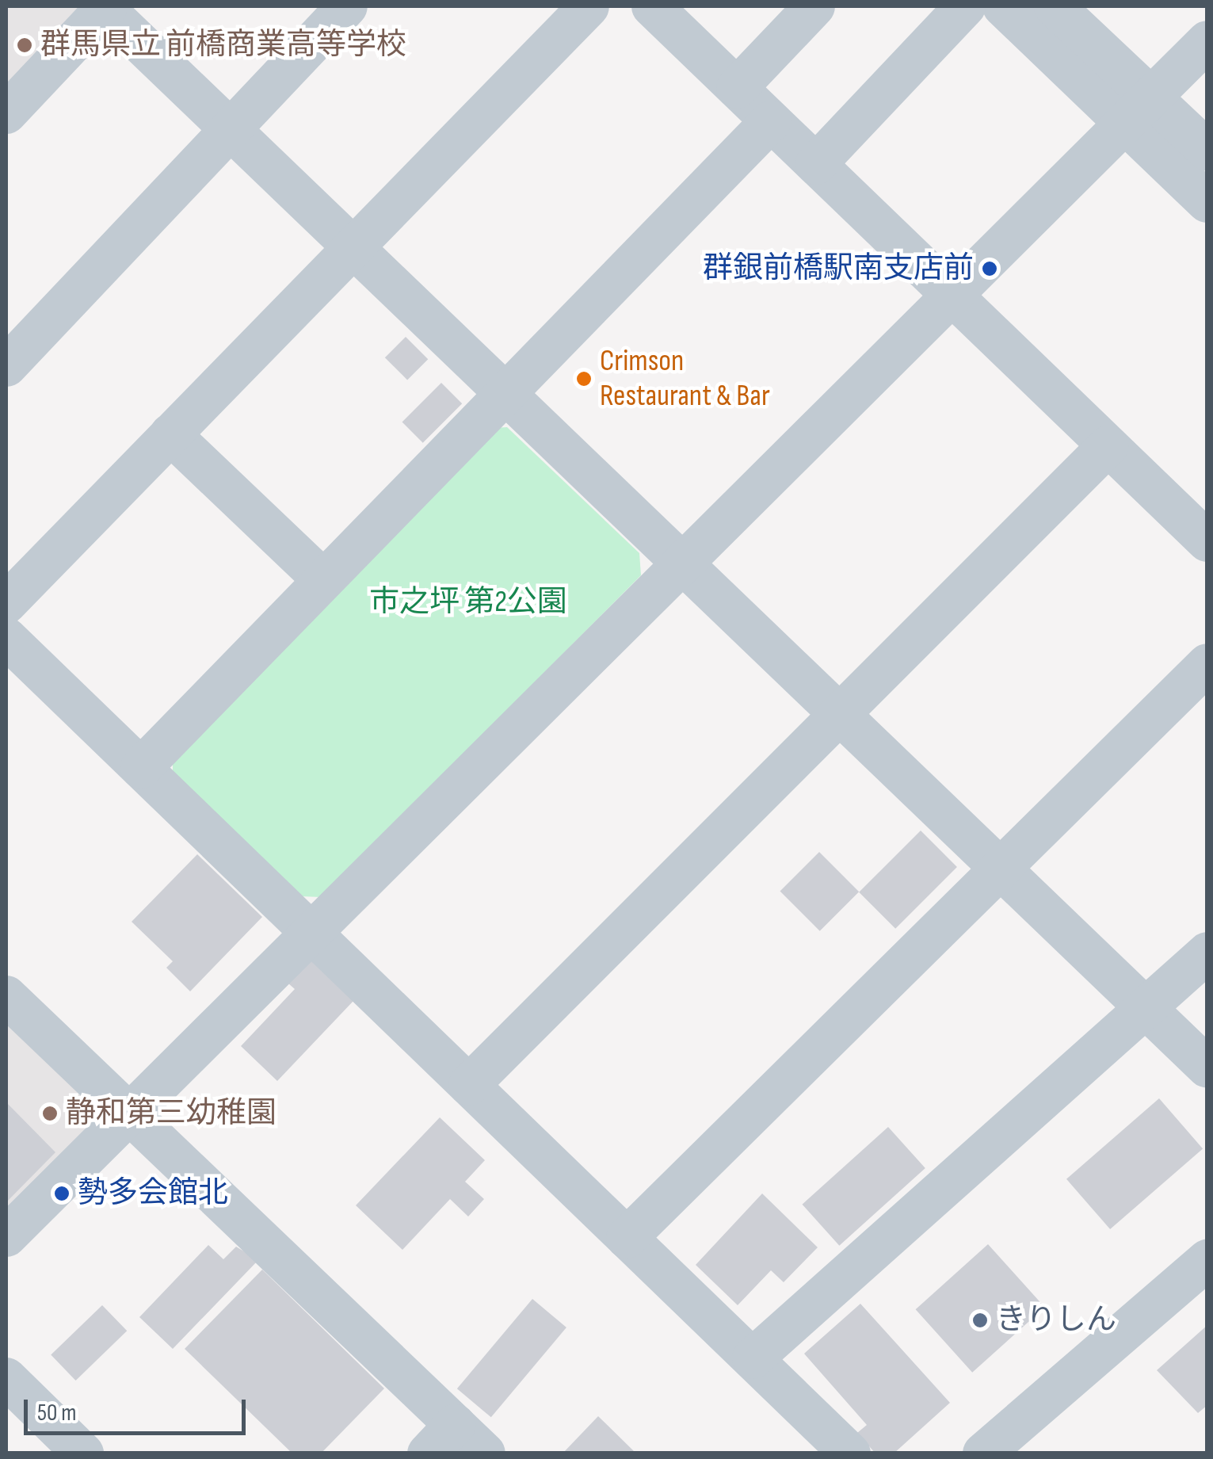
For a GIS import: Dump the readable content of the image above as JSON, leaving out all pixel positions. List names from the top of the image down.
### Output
{
  "parks": ["市之坪 第2公園"],
  "places": [
    "群馬県立 前橋商業高等学校",
    "群銀前橋駅南支店前",
    "Crimson Restaurant & Bar",
    "静和第三幼稚園",
    "勢多会館北",
    "きりしん"
  ],
  "scale_bar": "50 m"
}
